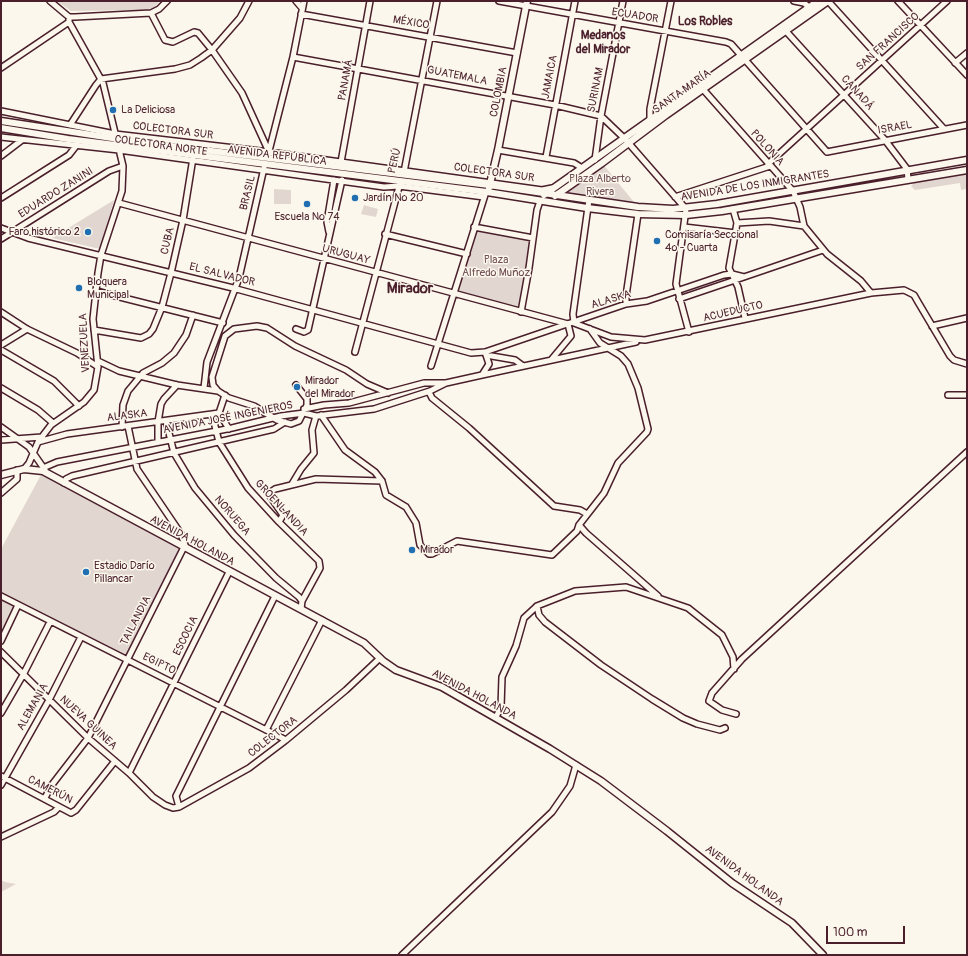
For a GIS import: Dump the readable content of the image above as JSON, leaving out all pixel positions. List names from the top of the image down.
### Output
{
  "streets": {
    "street": [
      "ECUADOR",
      "MÉXICO",
      "SAN FRANCISCO",
      "GUATEMALA",
      "JAMAICA",
      "PANAMÁ",
      "SURINAM",
      "COLOMBIA",
      "SANTA MARÍA",
      "CANADÁ",
      "ISRAEL",
      "COLECTORA SUR",
      "COLECTORA NORTE",
      "POLONIA",
      "AVENIDA REPÚBLICA",
      "PERÚ",
      "AVENIDA DE LOS INMIGRANTES",
      "EDUARDO ZANINI",
      "BRASIL",
      "CUBA",
      "URUGUAY",
      "EL SALVADOR",
      "ALASKA",
      "ACUEDUCTO",
      "VENEZUELA",
      "AVENIDA JOSÉ INGENIEROS",
      "GROENLANDIA",
      "NORUEGA",
      "AVENIDA HOLANDA",
      "TAILANDIA",
      "ESCOCIA",
      "EGIPTO",
      "ALEMANIA",
      "NUEVA GUINEA",
      "COLECTORA",
      "CAMERÚN"
    ]
  },
  "crossings": [
    ["ECUADOR", "SAN FRANCISCO"],
    ["ECUADOR", "JAMAICA"],
    ["ECUADOR", "SURINAM"],
    ["ECUADOR", "COLOMBIA"],
    ["ECUADOR", "SANTA MARÍA"],
    ["ECUADOR", "ISRAEL"],
    ["MÉXICO", "PANAMÁ"],
    ["MÉXICO", "COLOMBIA"],
    ["MÉXICO", "PERÚ"],
    ["MÉXICO", "BRASIL"],
    ["SAN FRANCISCO", "CANADÁ"],
    ["SAN FRANCISCO", "POLONIA"],
    ["GUATEMALA", "JAMAICA"],
    ["GUATEMALA", "PANAMÁ"],
    ["GUATEMALA", "SURINAM"],
    ["GUATEMALA", "COLOMBIA"],
    ["GUATEMALA", "PERÚ"],
    ["GUATEMALA", "BRASIL"],
    ["SURINAM", "SANTA MARÍA"],
    ["COLOMBIA", "COLECTORA SUR"],
    ["COLOMBIA", "AVENIDA REPÚBLICA"],
    ["SANTA MARÍA", "CANADÁ"],
    ["SANTA MARÍA", "COLECTORA SUR"],
    ["SANTA MARÍA", "POLONIA"],
    ["SANTA MARÍA", "AVENIDA REPÚBLICA"],
    ["SANTA MARÍA", "AVENIDA DE LOS INMIGRANTES"],
    ["CANADÁ", "ISRAEL"],
    ["CANADÁ", "AVENIDA DE LOS INMIGRANTES"],
    ["COLECTORA SUR", "AVENIDA REPÚBLICA"],
    ["COLECTORA NORTE", "AVENIDA REPÚBLICA"],
    ["COLECTORA NORTE", "VENEZUELA"],
    ["POLONIA", "AVENIDA DE LOS INMIGRANTES"],
    ["AVENIDA REPÚBLICA", "PERÚ"],
    ["AVENIDA REPÚBLICA", "AVENIDA DE LOS INMIGRANTES"],
    ["AVENIDA REPÚBLICA", "BRASIL"],
    ["AVENIDA REPÚBLICA", "CUBA"],
    ["AVENIDA REPÚBLICA", "VENEZUELA"],
    ["PERÚ", "URUGUAY"],
    ["PERÚ", "EL SALVADOR"],
    ["EDUARDO ZANINI", "EL SALVADOR"],
    ["EDUARDO ZANINI", "VENEZUELA"],
    ["BRASIL", "URUGUAY"],
    ["BRASIL", "EL SALVADOR"],
    ["CUBA", "URUGUAY"],
    ["CUBA", "EL SALVADOR"],
    ["CUBA", "VENEZUELA"],
    ["URUGUAY", "ALASKA"],
    ["URUGUAY", "ACUEDUCTO"],
    ["URUGUAY", "VENEZUELA"],
    ["EL SALVADOR", "ALASKA"],
    ["EL SALVADOR", "VENEZUELA"],
    ["ALASKA", "ACUEDUCTO"],
    ["ALASKA", "VENEZUELA"],
    ["ALASKA", "GROENLANDIA"],
    ["ALASKA", "NORUEGA"],
    ["ACUEDUCTO", "AVENIDA JOSÉ INGENIEROS"],
    ["VENEZUELA", "AVENIDA HOLANDA"],
    ["AVENIDA JOSÉ INGENIEROS", "GROENLANDIA"],
    ["AVENIDA JOSÉ INGENIEROS", "NORUEGA"],
    ["GROENLANDIA", "NORUEGA"],
    ["AVENIDA HOLANDA", "TAILANDIA"],
    ["AVENIDA HOLANDA", "ESCOCIA"],
    ["AVENIDA HOLANDA", "COLECTORA"],
    ["TAILANDIA", "EGIPTO"],
    ["TAILANDIA", "NUEVA GUINEA"],
    ["TAILANDIA", "CAMERÚN"],
    ["ESCOCIA", "EGIPTO"],
    ["ESCOCIA", "NUEVA GUINEA"],
    ["EGIPTO", "ALEMANIA"],
    ["EGIPTO", "COLECTORA"],
    ["ALEMANIA", "NUEVA GUINEA"],
    ["ALEMANIA", "CAMERÚN"],
    ["NUEVA GUINEA", "COLECTORA"],
    ["NUEVA GUINEA", "CAMERÚN"]
  ],
  "districts": ["Los Robles", "Medanos del Mirador", "Mirador"],
  "parks": ["Plaza Alberto Rivera", "Plaza Alfredo Muñoz"],
  "places": [
    "La Deliciosa",
    "Jardín Nº 20",
    "Escuela Nº 74",
    "Faro histórico 2",
    "Comisaría Seccional 4º - Cuarta",
    "Bloquera Municipal",
    "Mirador del Mirador",
    "Mirador",
    "Estadio Darío Pillancar"
  ],
  "scale_bar": "100 m"
}
